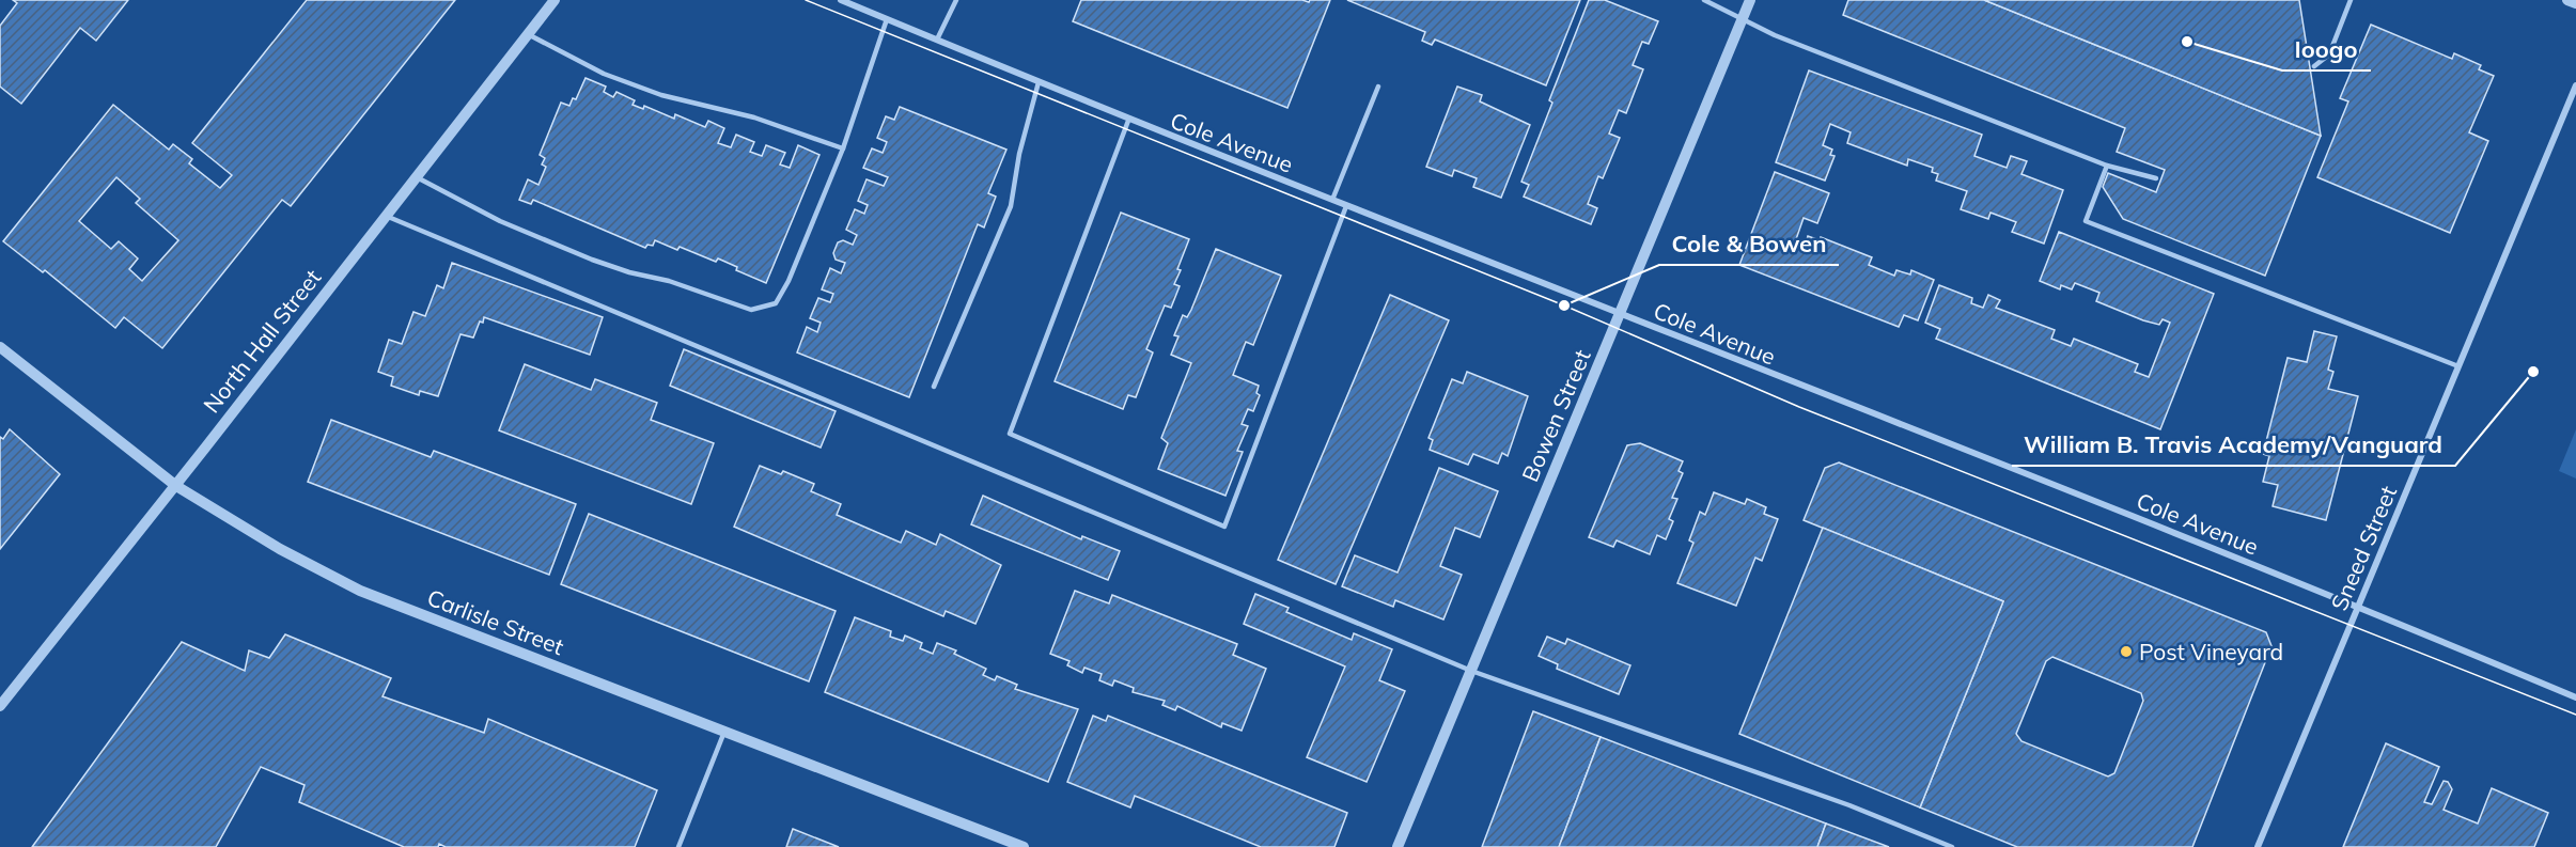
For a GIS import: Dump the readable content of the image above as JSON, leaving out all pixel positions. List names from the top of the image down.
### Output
{
  "streets": {
    "street": [
      "Cole Avenue",
      "North Hall Street",
      "Bowen Street",
      "Sneed Street",
      "Carlisle Street"
    ]
  },
  "crossings": [
    ["Cole Avenue", "Bowen Street"],
    ["Cole Avenue", "Sneed Street"],
    ["North Hall Street", "Carlisle Street"]
  ],
  "places": [
    "Ioogo",
    "Cole & Bowen",
    "William B. Travis Academy/Vanguard",
    "Post Vineyard"
  ]
}
